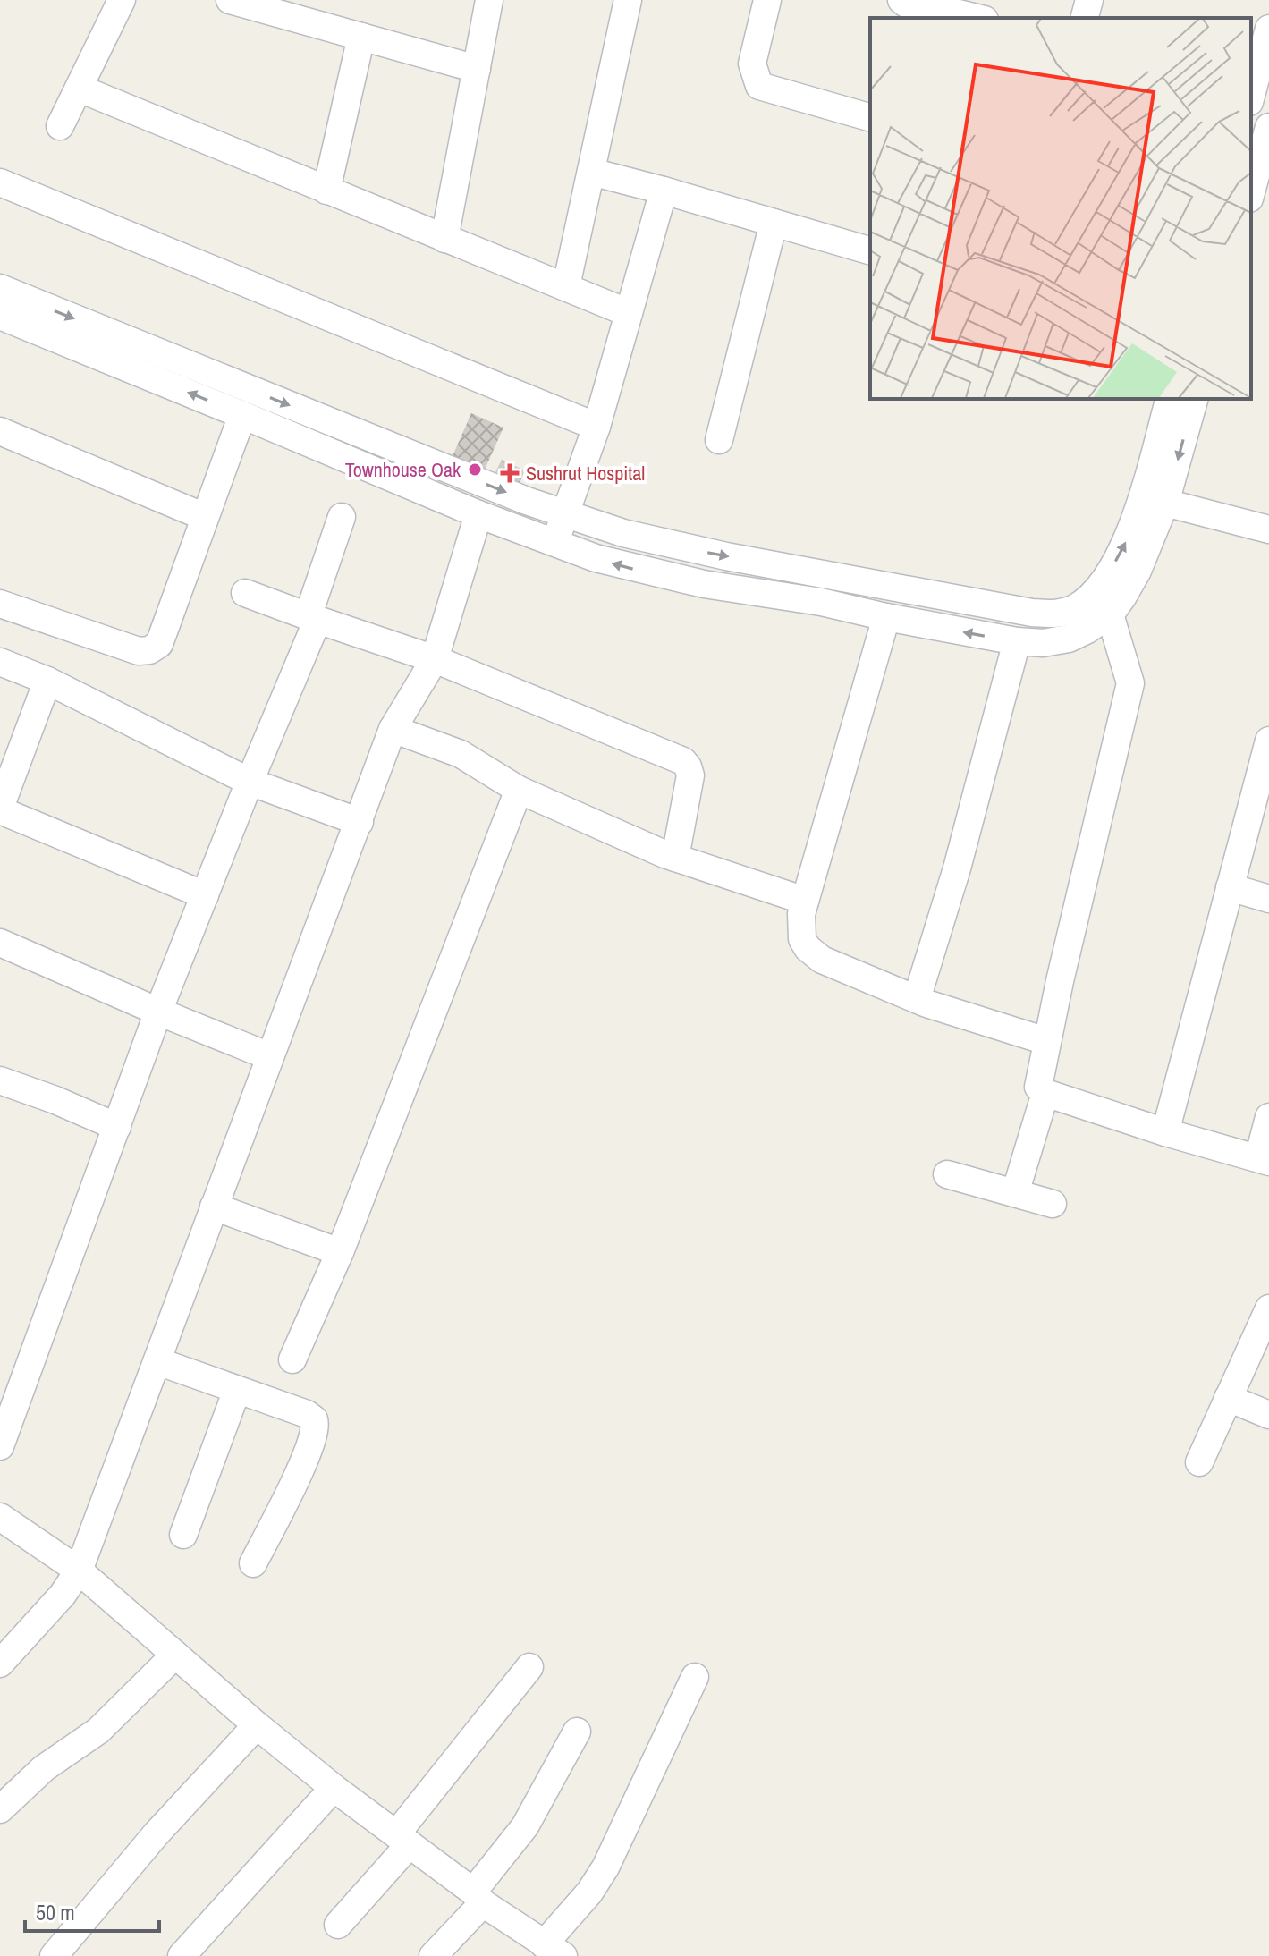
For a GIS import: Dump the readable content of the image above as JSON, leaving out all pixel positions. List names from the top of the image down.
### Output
{
  "places": {
    "other": ["Townhouse Oak"],
    "health": ["Sushrut Hospital"]
  },
  "scale_bar": "50 m"
}
